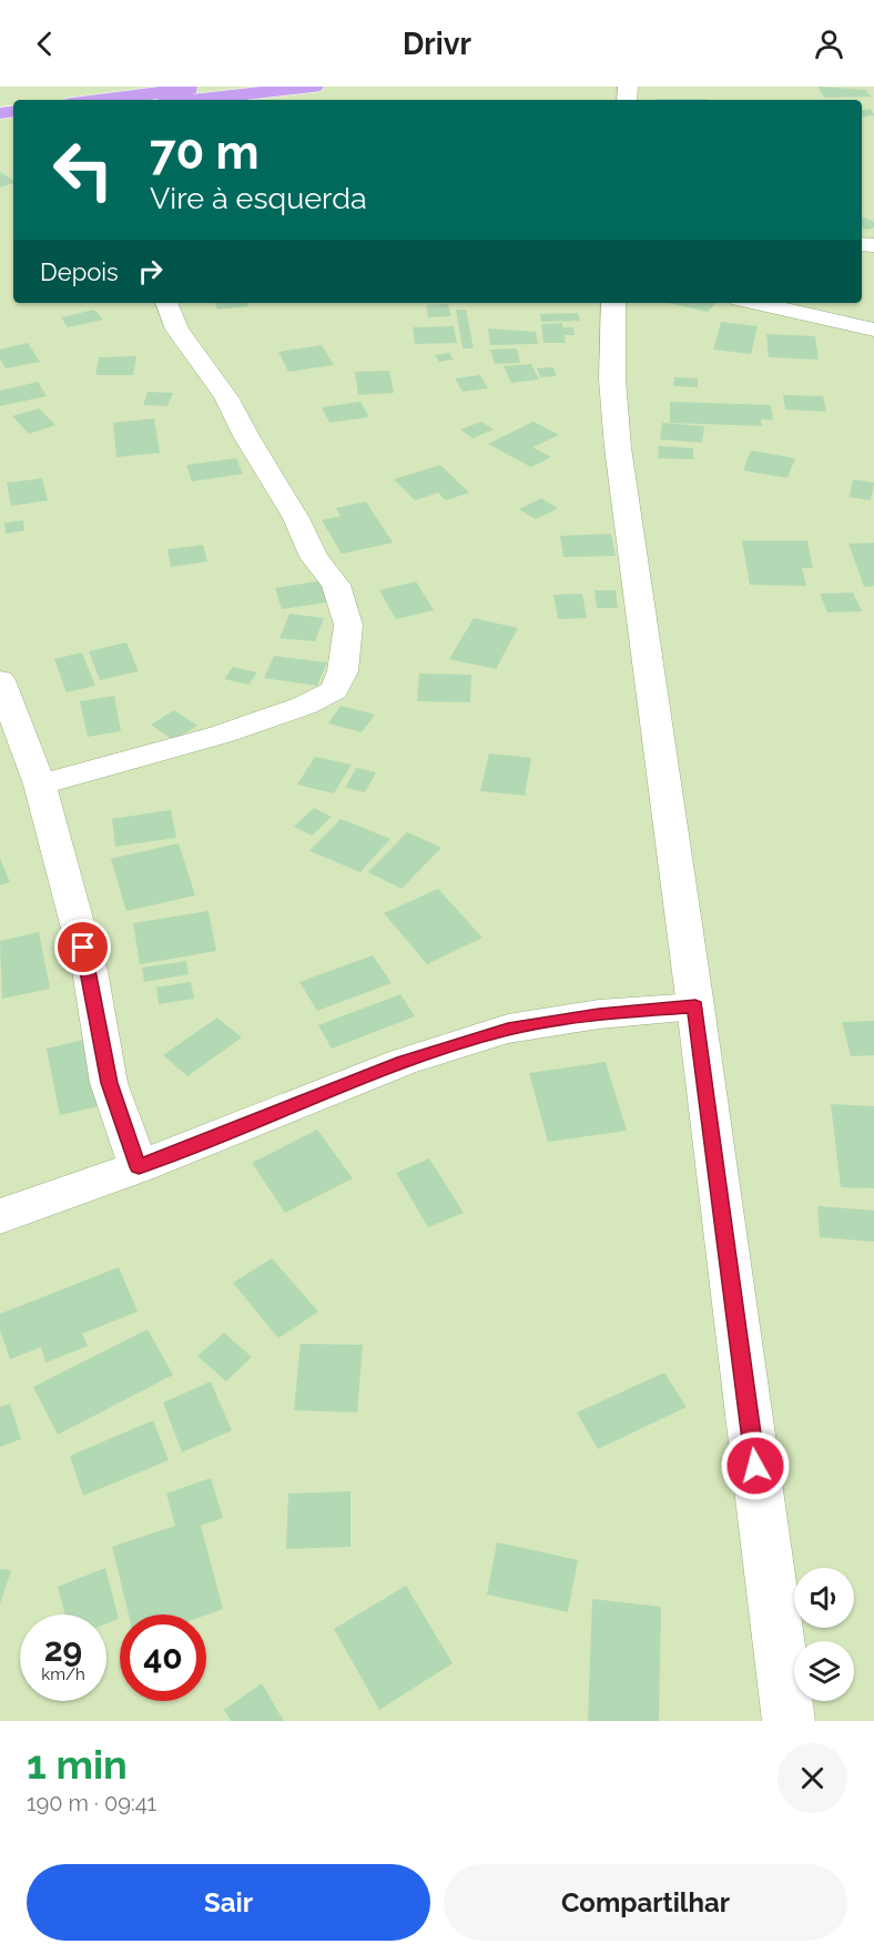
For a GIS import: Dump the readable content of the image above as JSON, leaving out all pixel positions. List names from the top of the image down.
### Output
{
  "page": {
    "header": "Drivr",
    "turn": ["70 m", "Vire à esquerda"],
    "then": "Depois",
    "speed": "29 km/h",
    "limit": "40",
    "heading": ["1 min", "190 m · 09:41"],
    "buttons": ["Sair", "Compartilhar"]
  }
}
